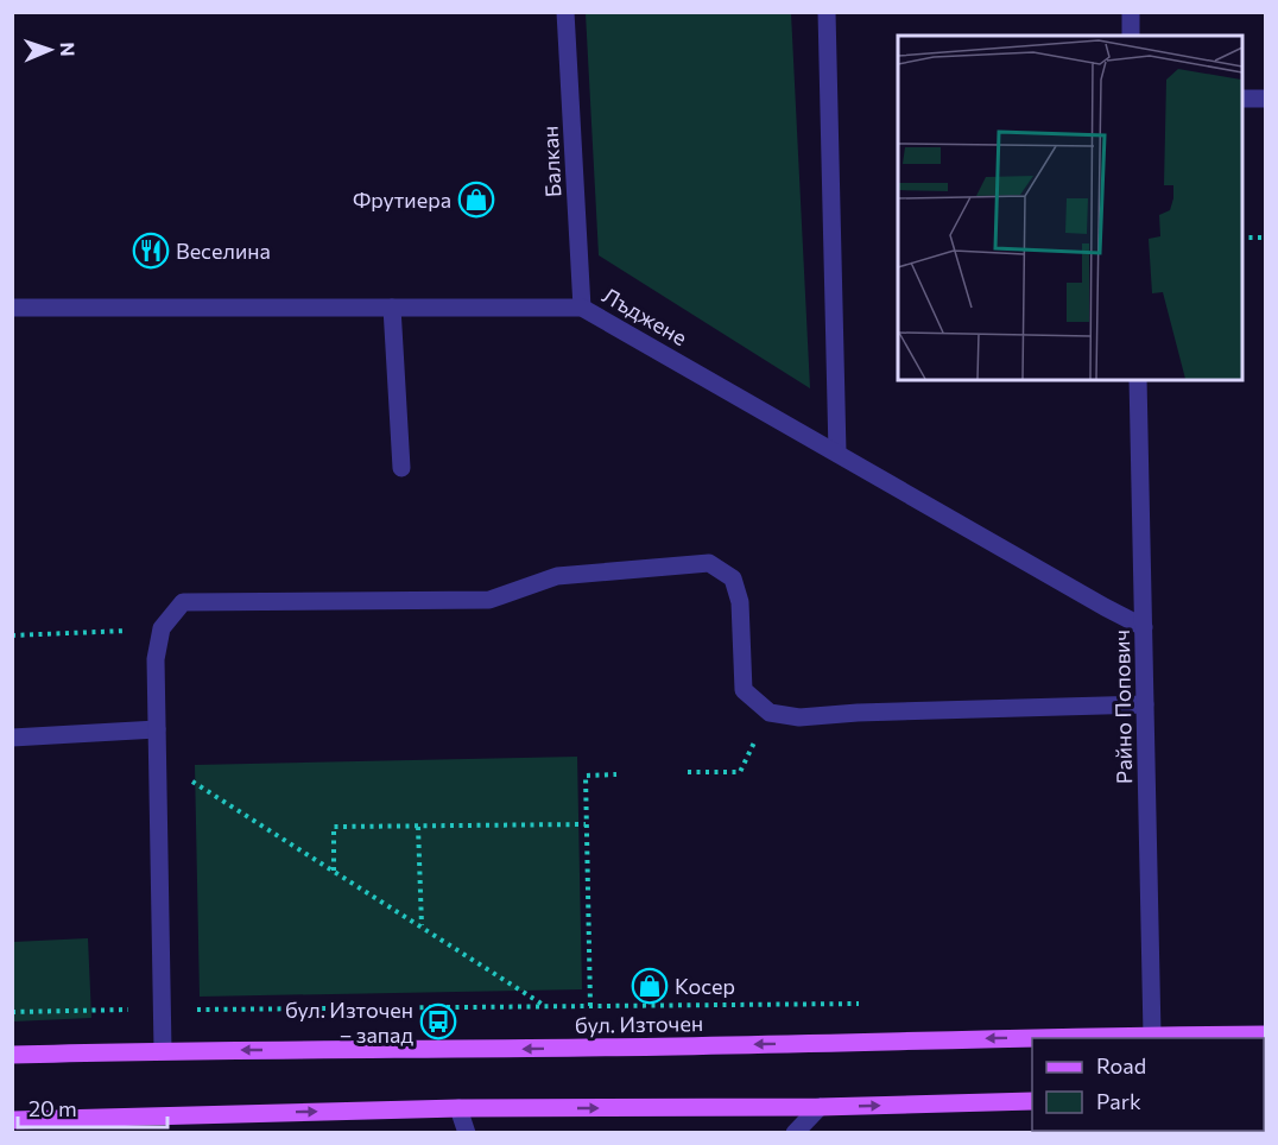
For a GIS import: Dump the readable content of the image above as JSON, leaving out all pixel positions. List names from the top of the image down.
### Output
{
  "streets": {
    "main road": ["бул. Източен"],
    "street": ["Балкан", "Лъджене", "Райно Попович"]
  },
  "crossings": [
    ["Балкан", "Лъджене"],
    ["Лъджене", "Райно Попович"],
    ["Райно Попович", "бул. Източен"]
  ],
  "places": {
    "shop": ["Фрутиера", "Косер"],
    "restaurant": ["Веселина"],
    "bus stop": ["бул. Източен – запад"]
  },
  "legend": ["Road", "Park"],
  "scale_bar": "20 m",
  "north": "right"
}
